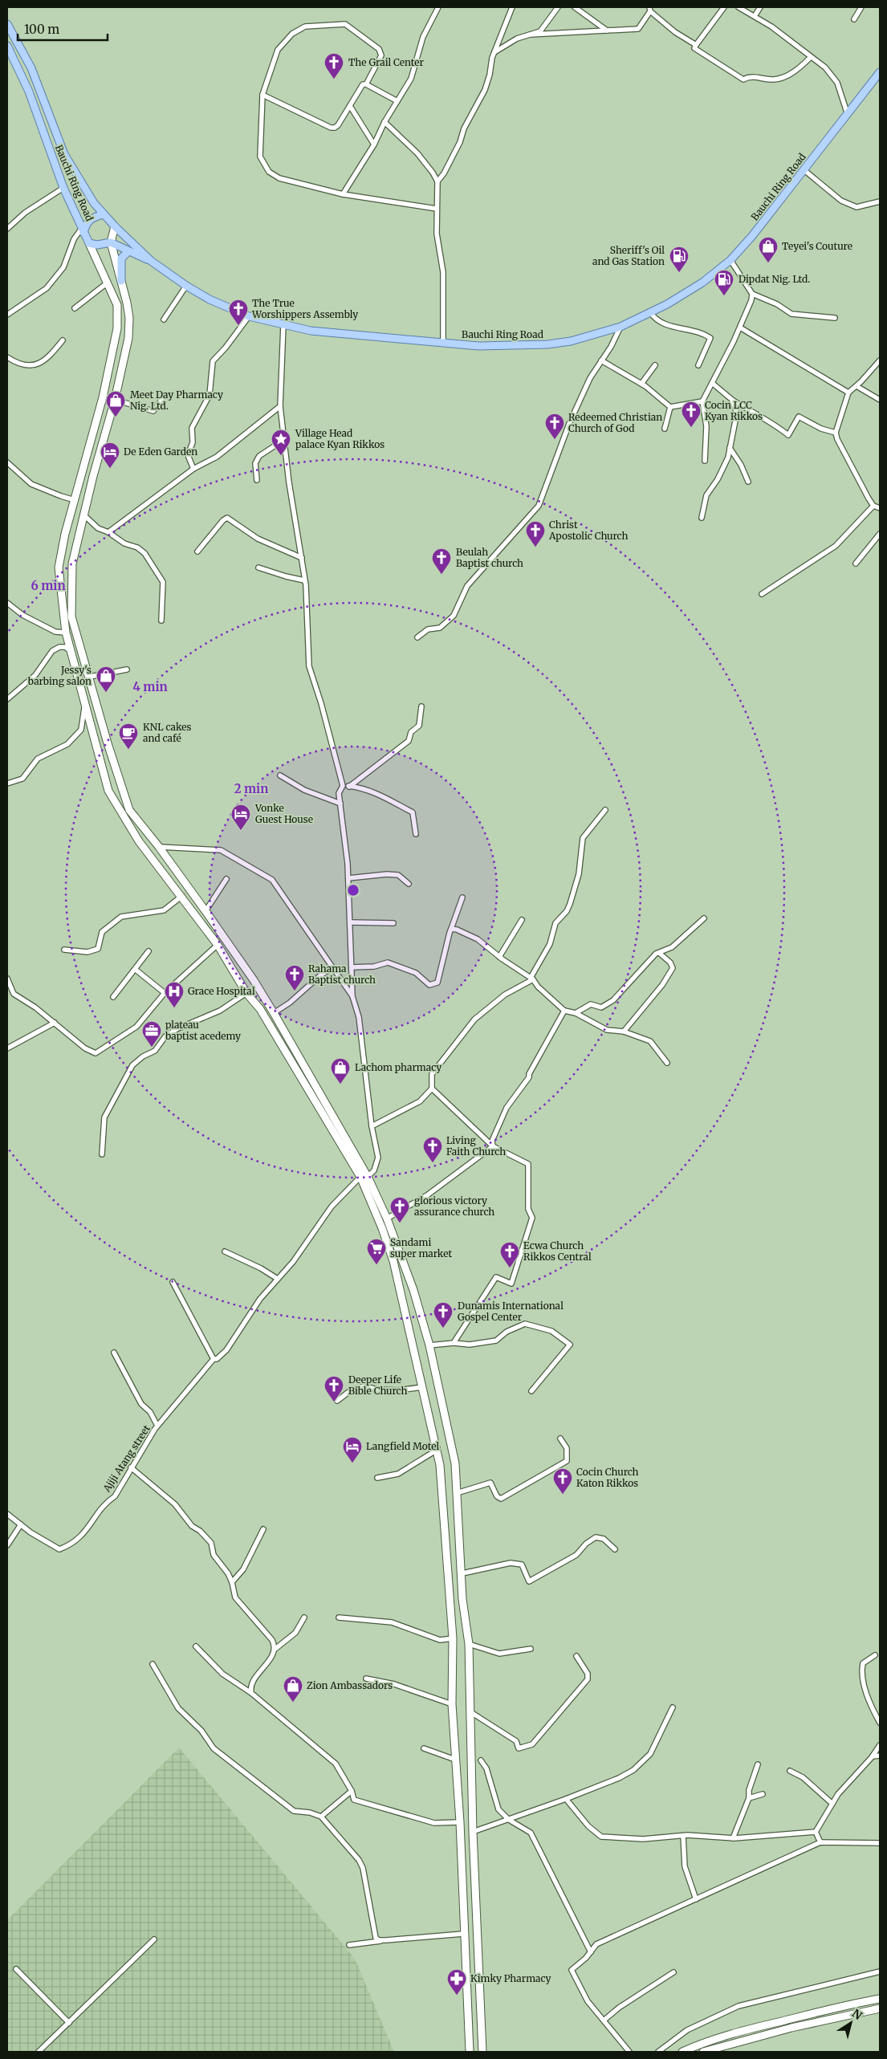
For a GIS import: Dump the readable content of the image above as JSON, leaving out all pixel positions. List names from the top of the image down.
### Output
{
  "streets": {
    "main road": ["Bauchi Ring Road"],
    "street": ["Ajiji Atang street"]
  },
  "places": {
    "church": [
      "The Grail Center",
      "The True Worshippers Assembly",
      "Cocin LCC Kyan Rikkos",
      "Redeemed Christian Church of God",
      "Christ Apostolic Church",
      "Beulah Baptist church",
      "Rahama Baptist church",
      "Living Faith Church",
      "glorious victory assurance church",
      "Ecwa Church Rikkos Central",
      "Dunamis International Gospel Center",
      "Deeper Life Bible Church",
      "Cocin Church Katon Rikkos"
    ],
    "shop": [
      "Teyei's Couture",
      "Meet Day Pharmacy Nig. Ltd.",
      "Jessy's barbing salon",
      "Lachom pharmacy",
      "Zion Ambassadors"
    ],
    "fuel station": ["Sheriff's Oil and Gas Station", "Dipdat Nig. Ltd."],
    "place": ["Village Head palace Kyan Rikkos"],
    "hotel": ["De Eden Garden", "Vonke Guest House", "Langfield Motel"],
    "cafe": ["KNL cakes and café"],
    "hospital": ["Grace Hospital"],
    "office": ["plateau baptist acedemy"],
    "supermarket": ["Sandami super market"],
    "pharmacy": ["Kimky Pharmacy"]
  },
  "scale_bar": "100 m",
  "north": "top right",
  "rings": ["6 min", "4 min", "2 min"]
}
